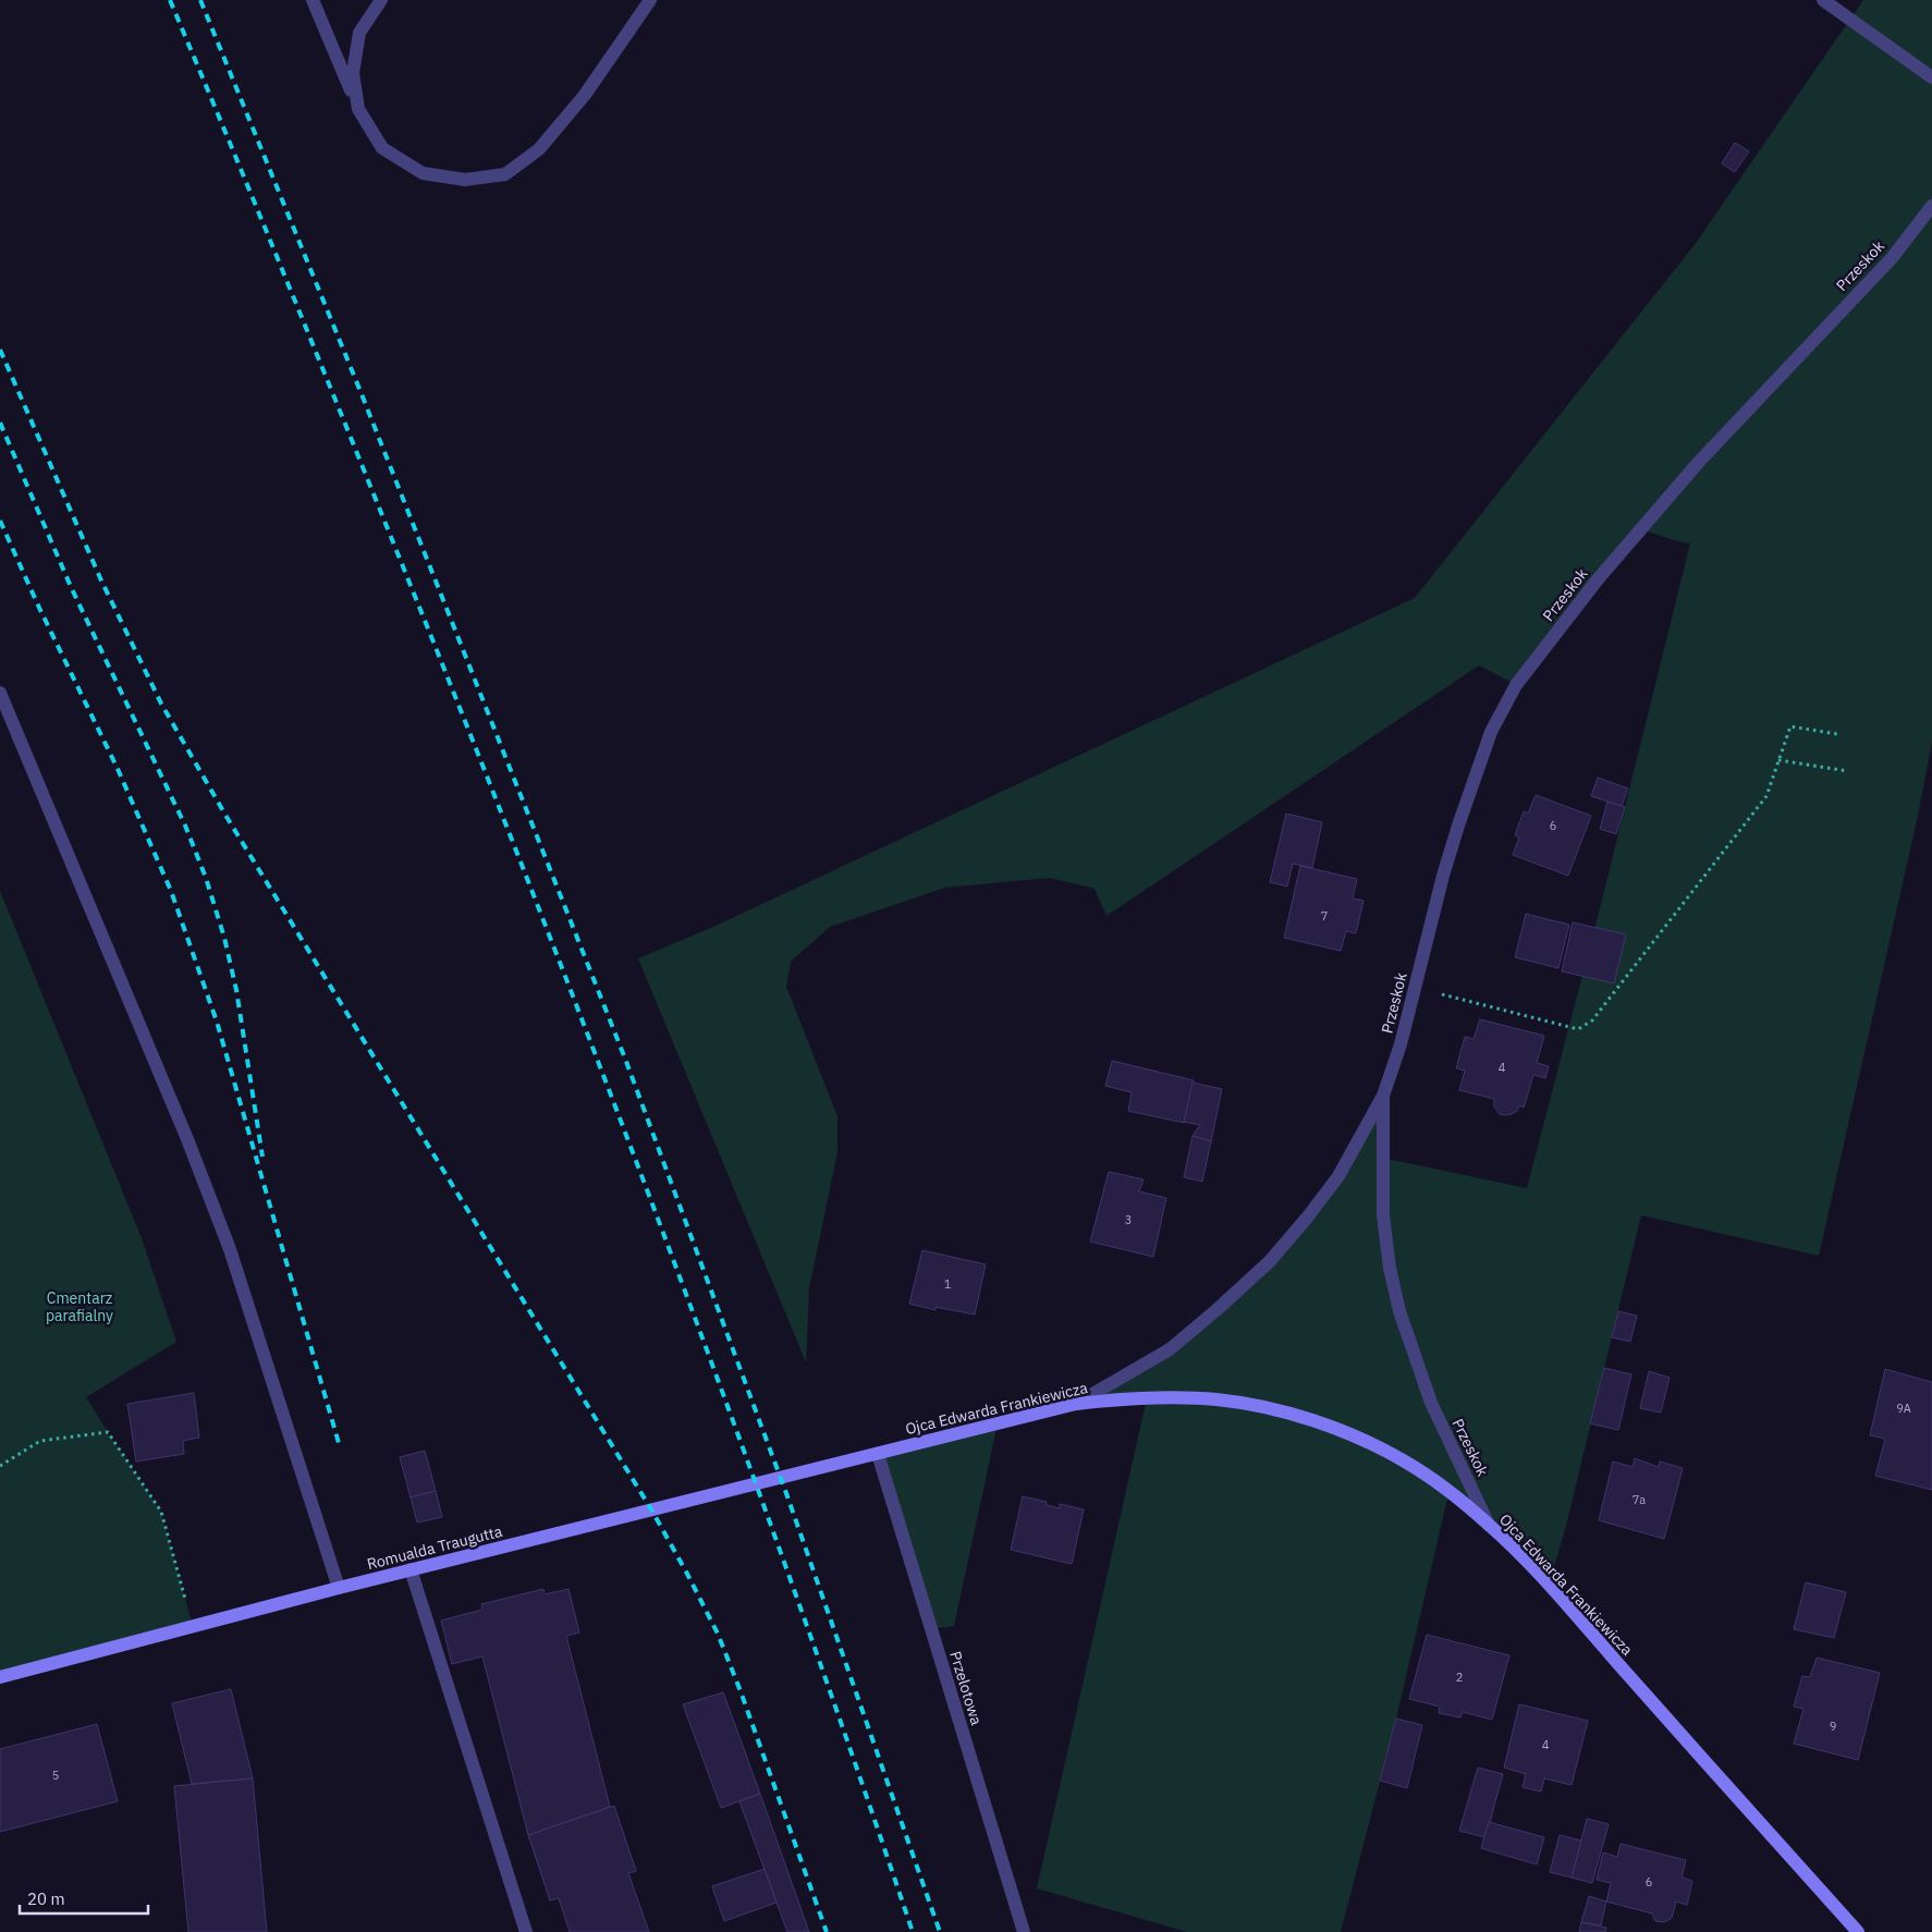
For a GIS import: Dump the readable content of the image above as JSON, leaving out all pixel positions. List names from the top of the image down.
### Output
{
  "streets": {
    "street": [
      "Przeskok",
      "Ojca Edwarda Frankiewicza",
      "Romualda Traugutta",
      "Przelotowa"
    ]
  },
  "crossings": [
    ["Przeskok", "Ojca Edwarda Frankiewicza"],
    ["Ojca Edwarda Frankiewicza", "Romualda Traugutta"],
    ["Ojca Edwarda Frankiewicza", "Przelotowa"],
    ["Romualda Traugutta", "Przelotowa"]
  ],
  "parks": ["Cmentarz parafialny"],
  "house_numbers": [
    "6",
    "7",
    "4",
    "3",
    "1",
    "9A",
    "7a",
    "2",
    "9",
    "4",
    "5",
    "6"
  ],
  "scale_bar": "20 m"
}
